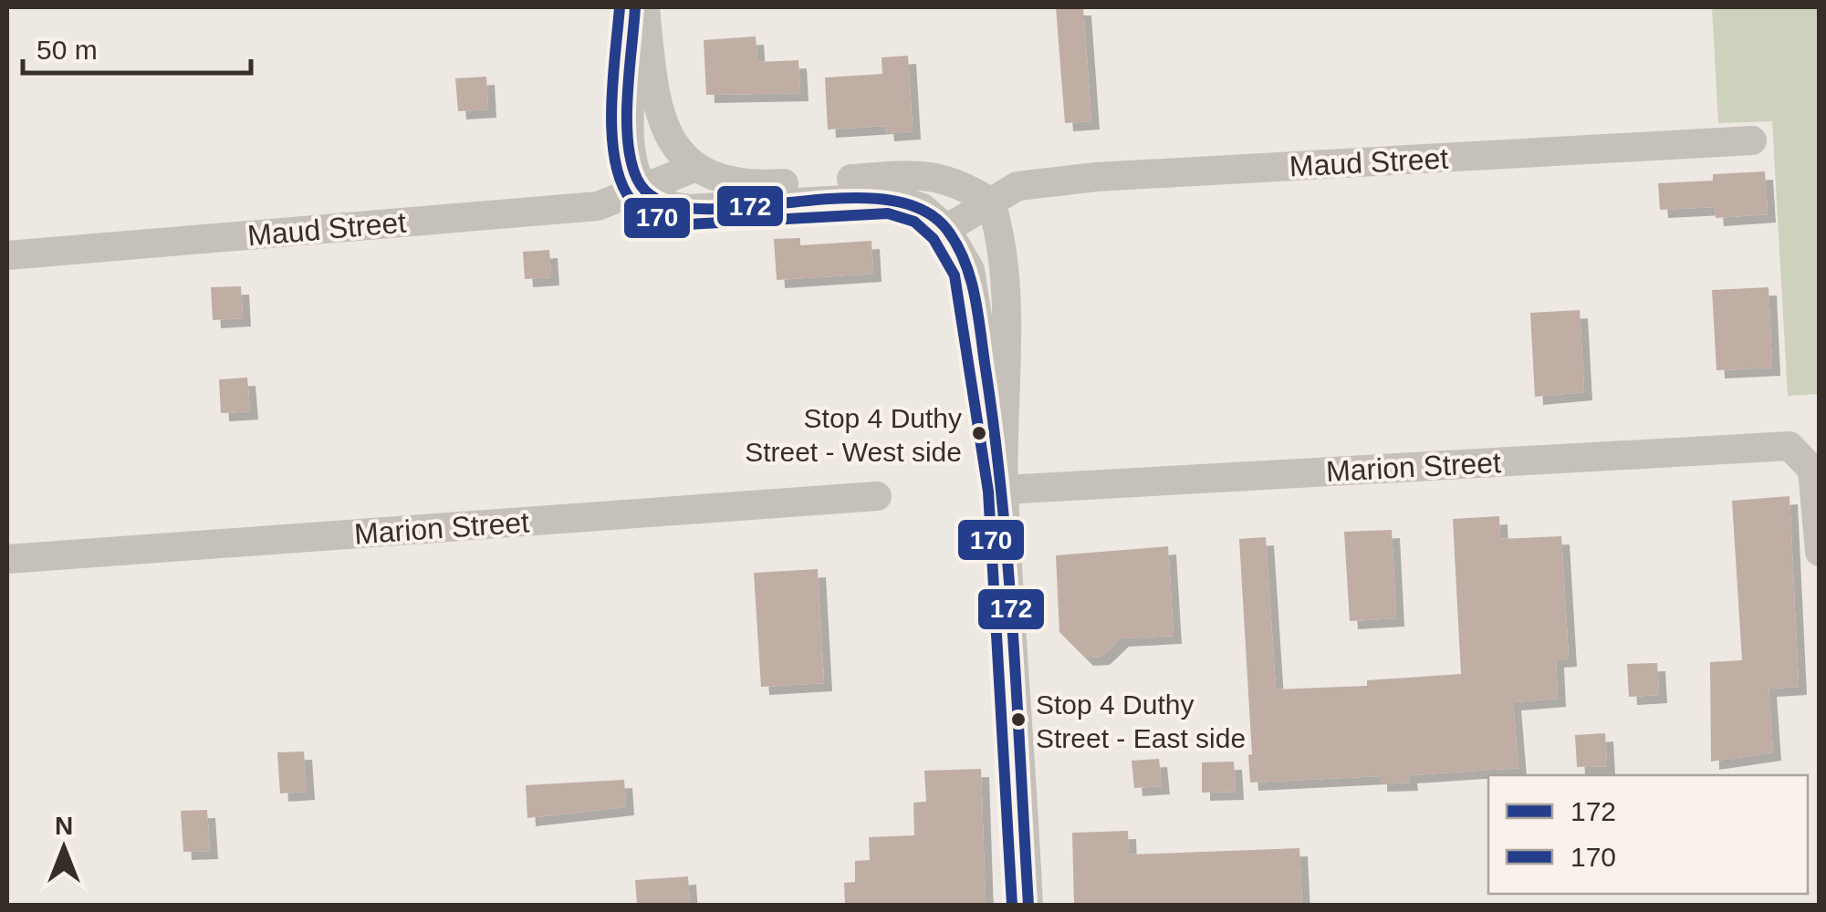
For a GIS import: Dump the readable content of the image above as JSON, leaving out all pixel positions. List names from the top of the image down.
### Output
{
  "streets": {
    "street": ["Maud Street", "Marion Street"]
  },
  "places": ["Stop 4 Duthy Street - West side", "Stop 4 Duthy Street - East side"],
  "lines": ["transit line 172", "transit line 170"],
  "legend": ["172", "170"],
  "scale_bar": "50 m",
  "north": "top"
}
